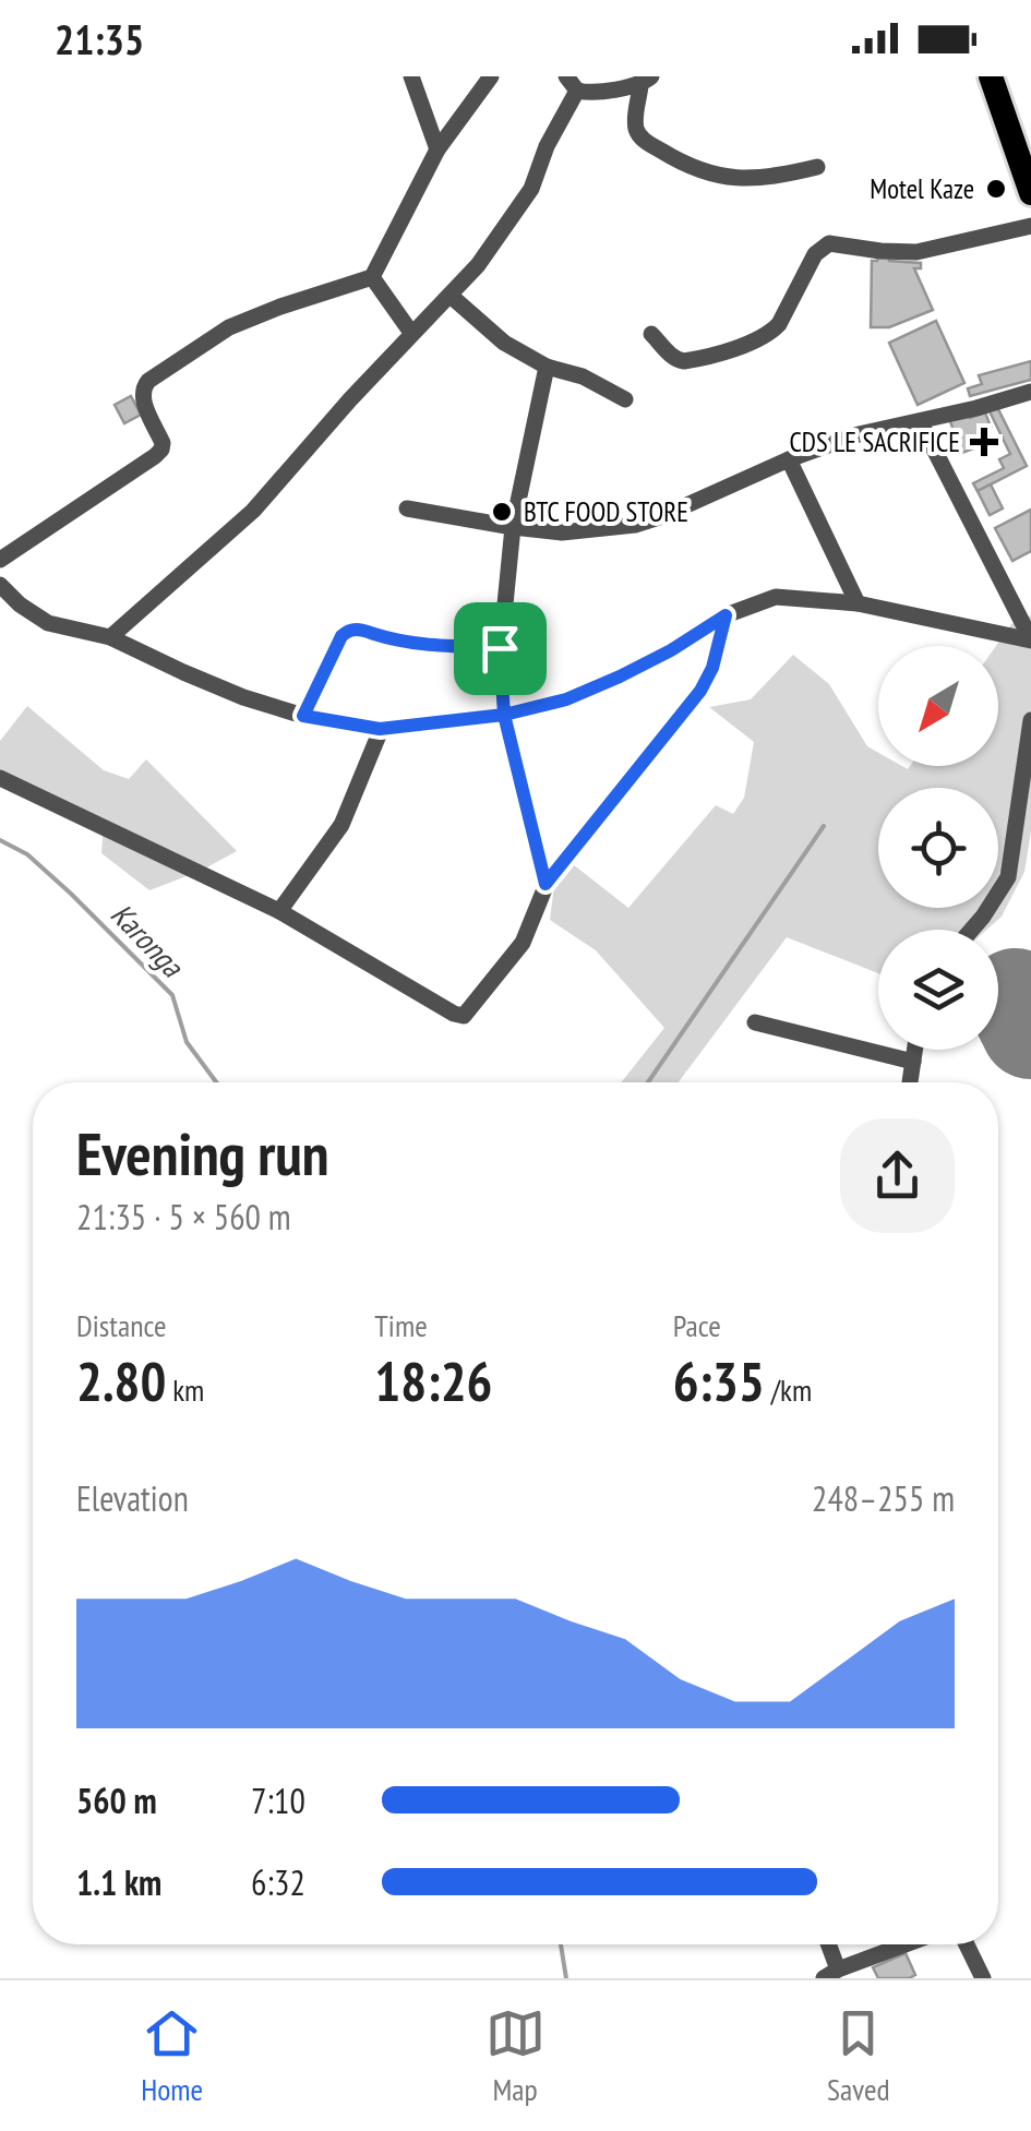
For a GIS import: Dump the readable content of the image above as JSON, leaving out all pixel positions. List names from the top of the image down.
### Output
{
  "water": ["Karonga"],
  "places": {
    "other": ["Motel Kaze", "BTC FOOD STORE"],
    "health": ["CDS LE SACRIFICE"]
  },
  "north": "bottom left",
  "page": {
    "status": "21:35",
    "heading": ["Evening run", "21:35 · 5 × 560 m"],
    "stats": [
      ["Distance", "2.80 km"],
      ["Time", "18:26"],
      ["Pace", "6:35 /km"]
    ],
    "chart": ["Elevation", "248–255 m"],
    "list": [
      {
        "name": "560 m",
        "note": "7:10"
      },
      {
        "name": "1.1 km",
        "note": "6:32"
      }
    ],
    "tabs": ["Home", "Map", "Saved"]
  }
}
